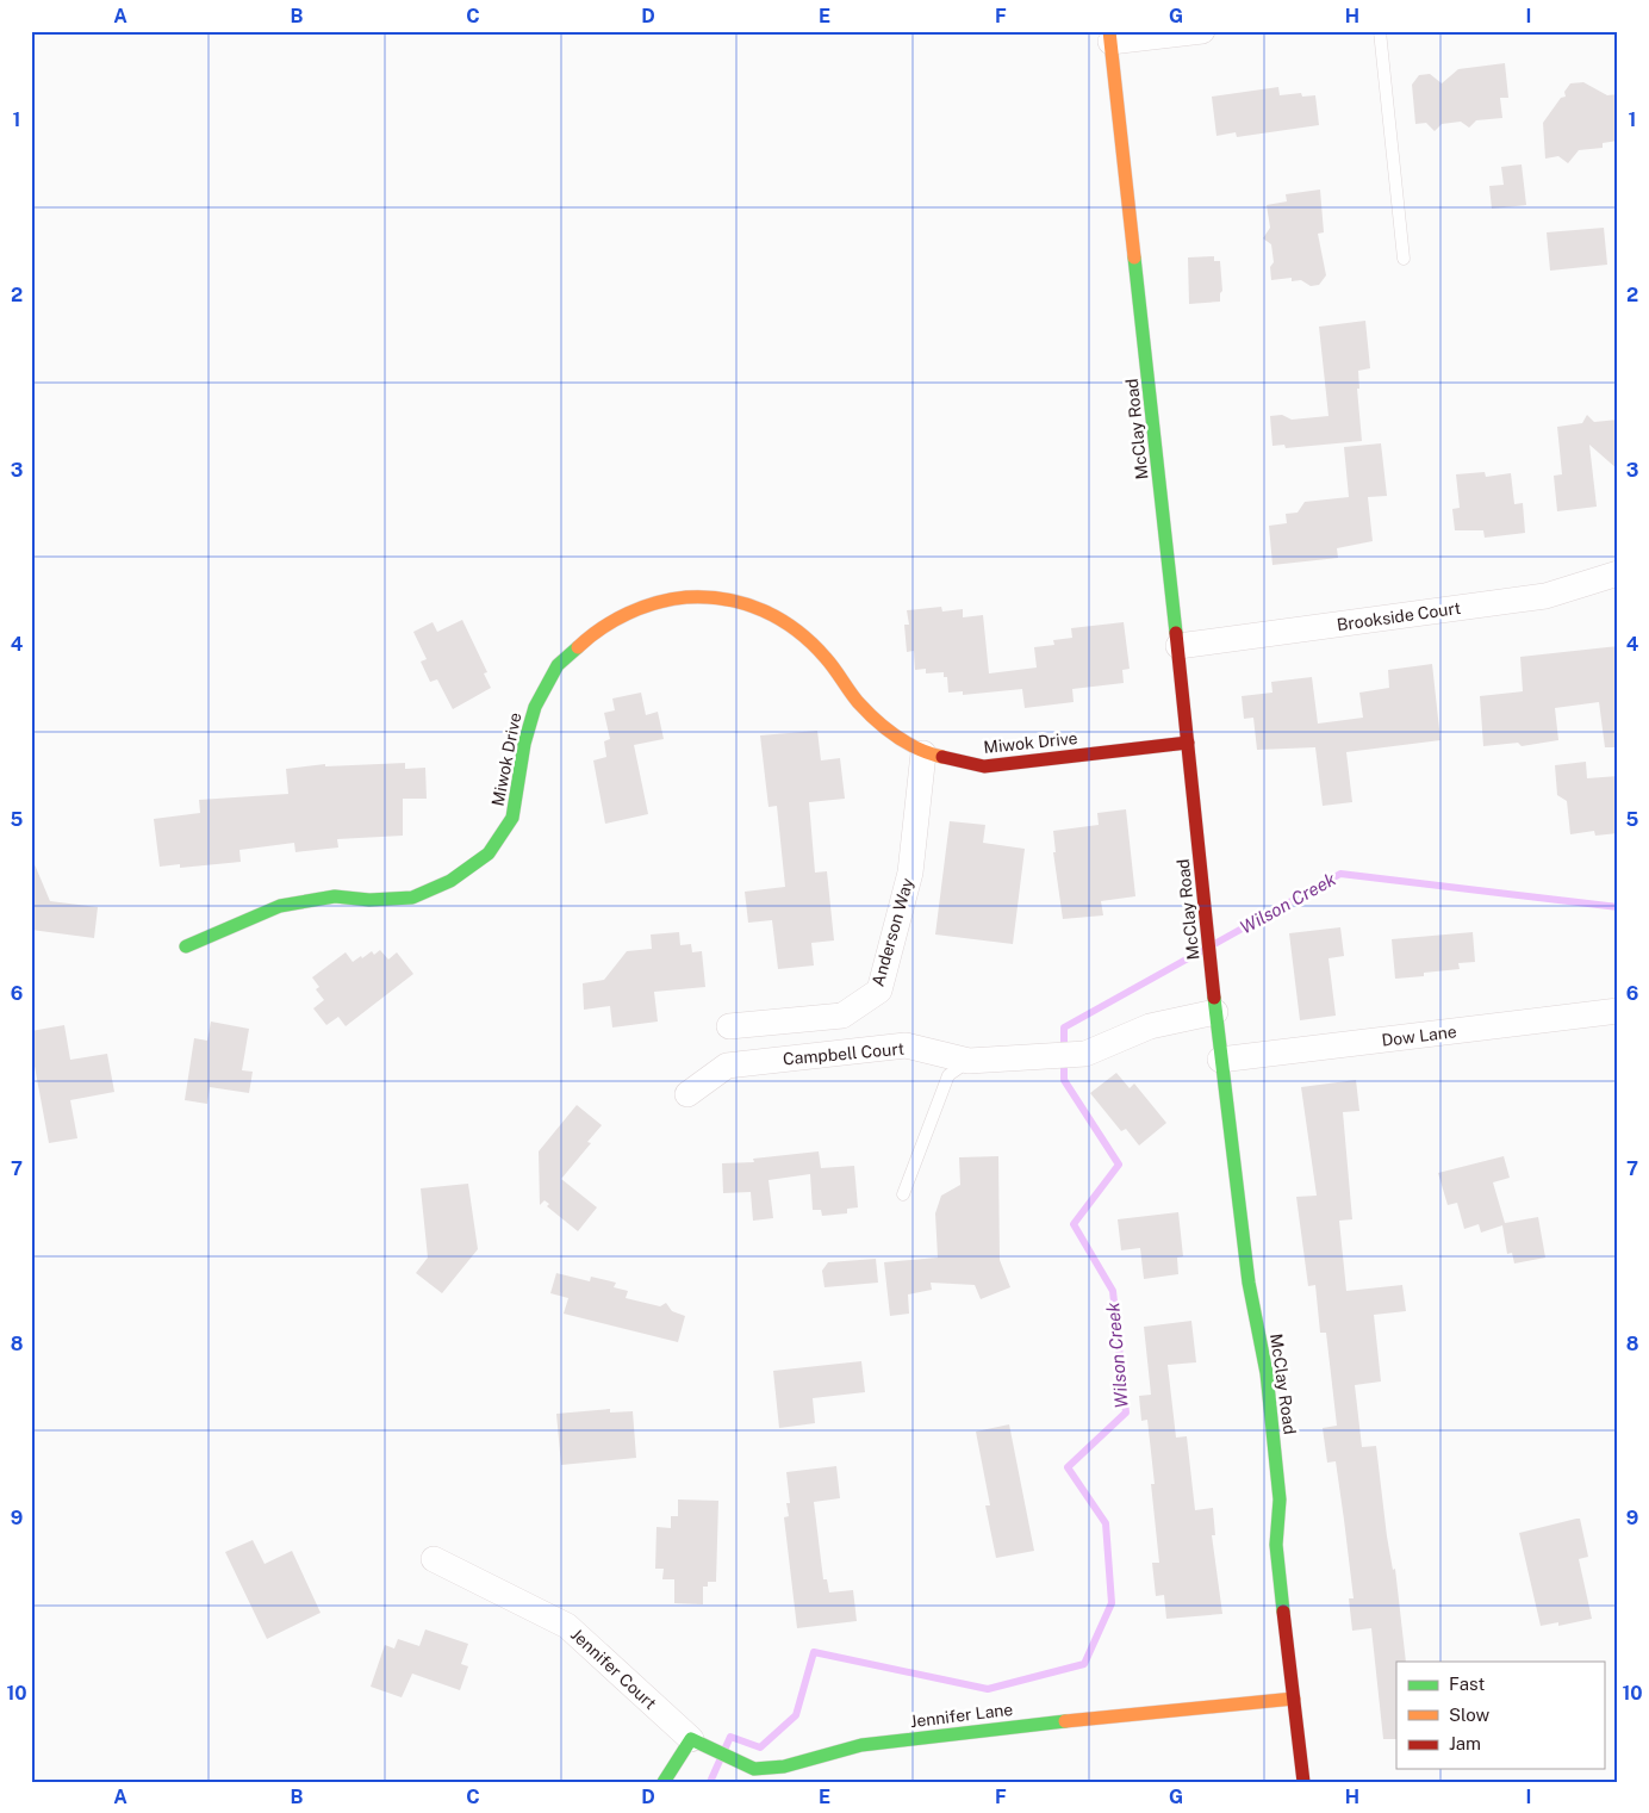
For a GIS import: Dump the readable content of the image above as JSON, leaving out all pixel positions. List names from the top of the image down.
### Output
{
  "streets": {
    "street": [
      "McClay Road",
      "Brookside Court",
      "Miwok Drive",
      "Anderson Way",
      "Dow Lane",
      "Campbell Court",
      "Jennifer Court",
      "Jennifer Lane"
    ]
  },
  "crossings": [
    ["McClay Road", "Brookside Court"],
    ["McClay Road", "Miwok Drive"],
    ["McClay Road", "Dow Lane"],
    ["McClay Road", "Campbell Court"],
    ["McClay Road", "Jennifer Lane"],
    ["Miwok Drive", "Anderson Way"],
    ["Jennifer Court", "Jennifer Lane"]
  ],
  "water": ["Wilson Creek"],
  "legend": ["Fast", "Slow", "Jam"],
  "grid": {
    "columns": [
      "A",
      "B",
      "C",
      "D",
      "E",
      "F",
      "G",
      "H",
      "I"
    ],
    "rows": [
      "1",
      "2",
      "3",
      "4",
      "5",
      "6",
      "7",
      "8",
      "9",
      "10"
    ]
  }
}
